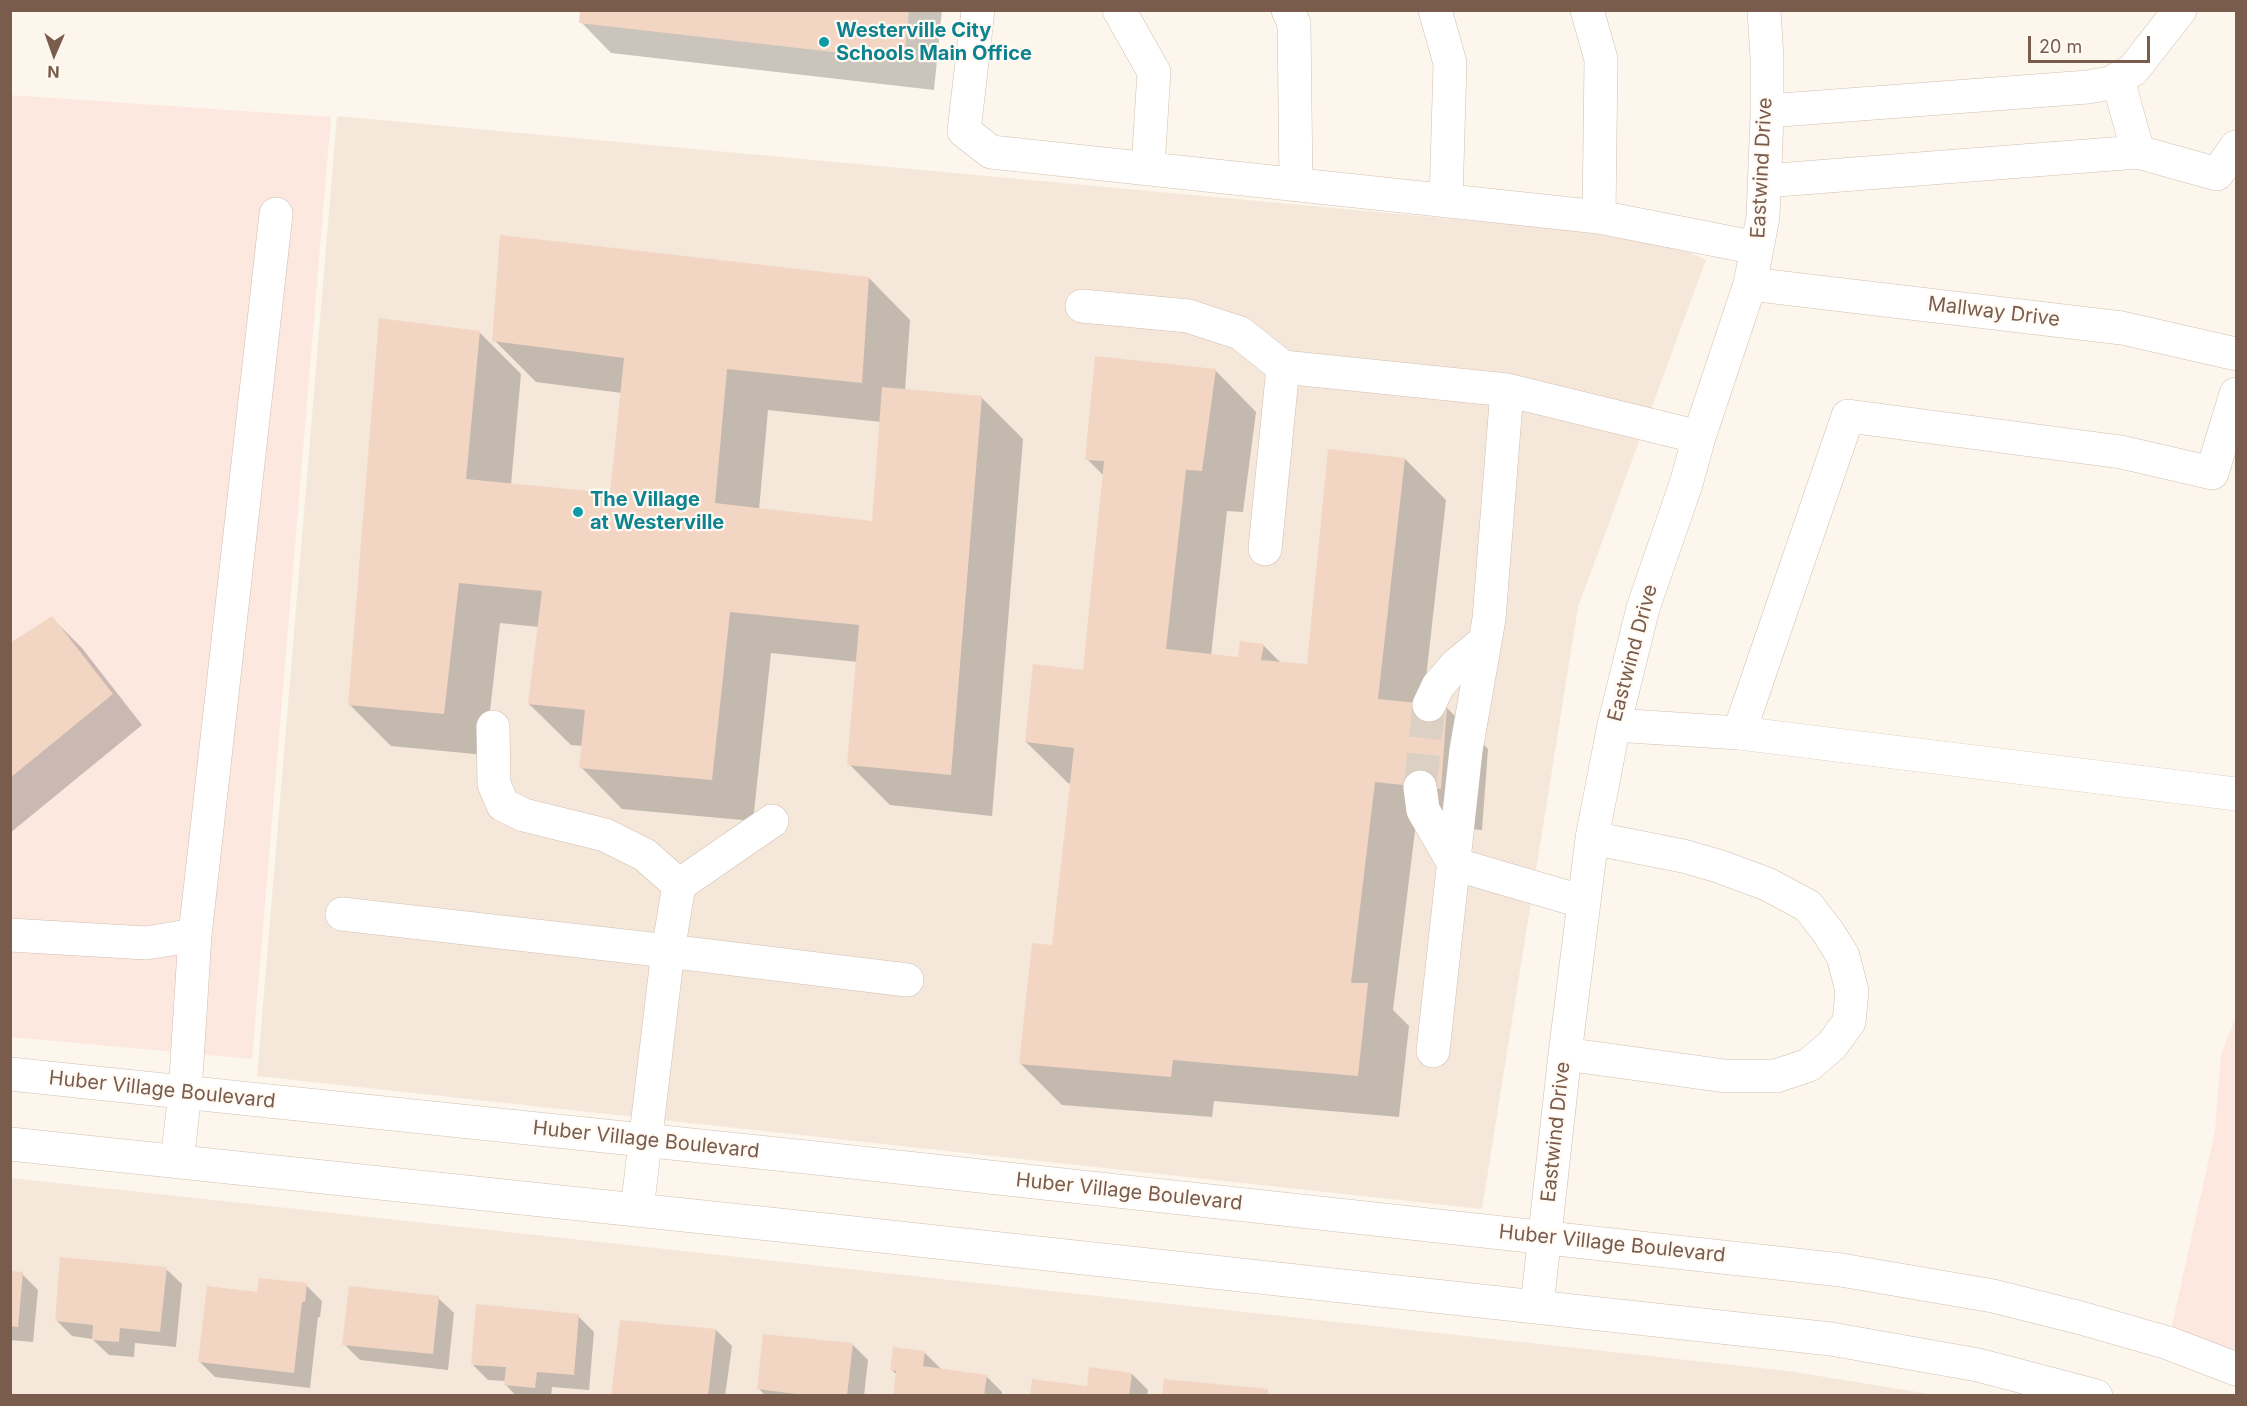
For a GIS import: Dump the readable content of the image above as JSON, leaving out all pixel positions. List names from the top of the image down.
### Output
{
  "streets": {
    "street": ["Eastwind Drive", "Mallway Drive", "Huber Village Boulevard"]
  },
  "crossings": [
    ["Eastwind Drive", "Mallway Drive"],
    ["Eastwind Drive", "Huber Village Boulevard"]
  ],
  "places": ["Westerville City Schools Main Office", "The Village at Westerville"],
  "scale_bar": "20 m",
  "north": "bottom"
}
